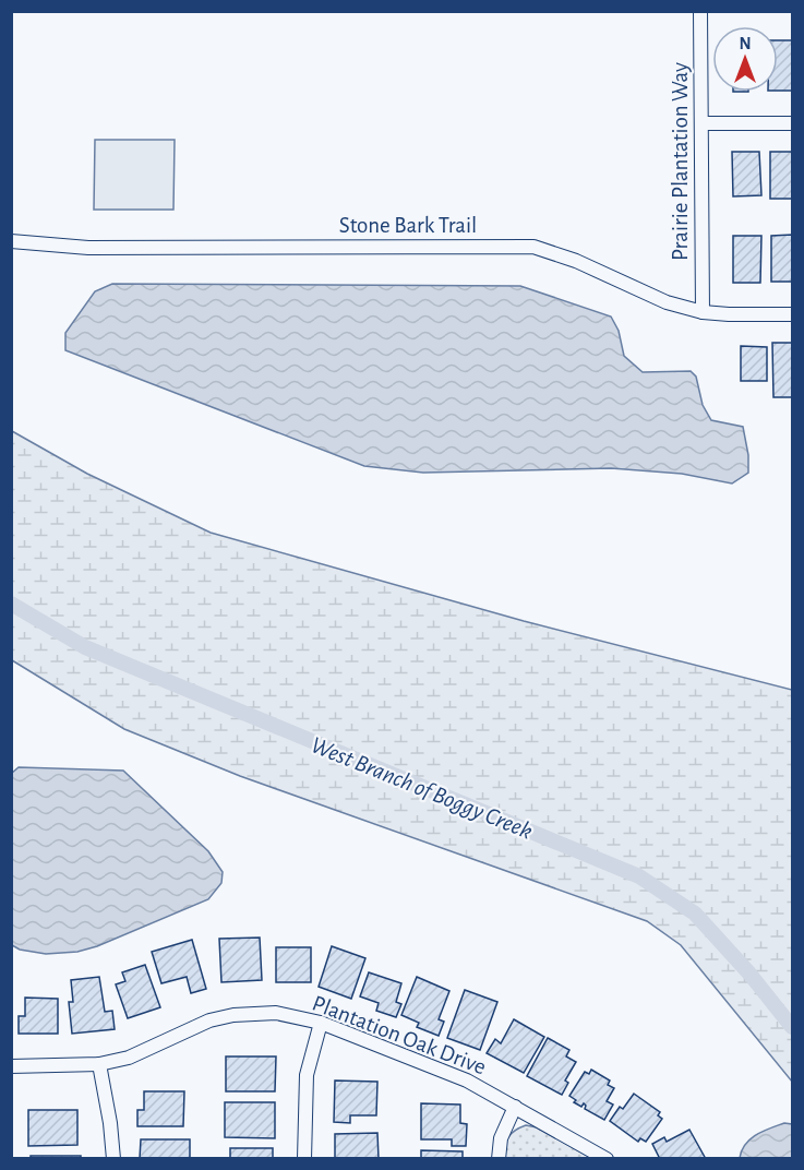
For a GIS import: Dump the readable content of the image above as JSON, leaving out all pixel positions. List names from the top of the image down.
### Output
{
  "streets": {
    "street": ["Prairie Plantation Way", "Stone Bark Trail", "Plantation Oak Drive"]
  },
  "crossings": [
    ["Prairie Plantation Way", "Stone Bark Trail"]
  ],
  "water": ["West Branch of Boggy Creek"],
  "north": "top"
}
